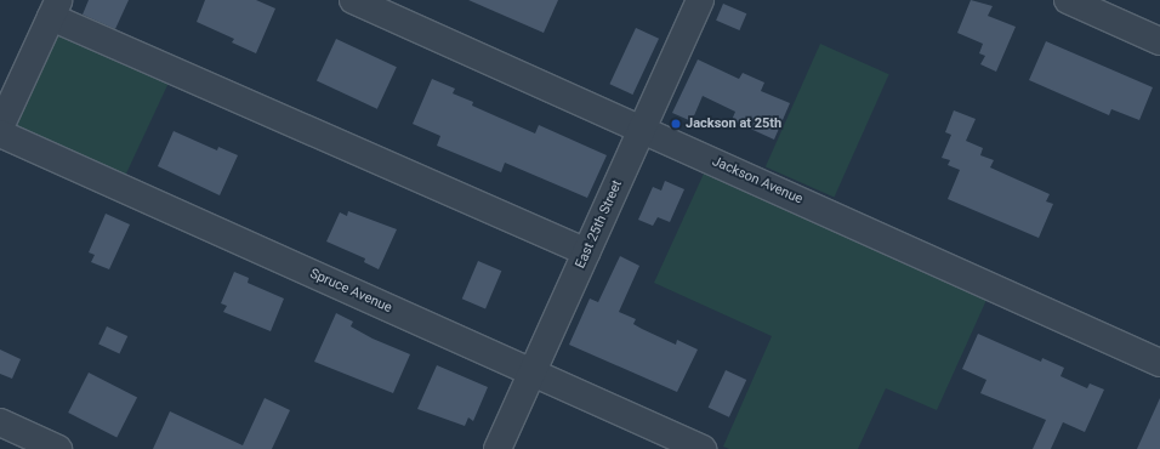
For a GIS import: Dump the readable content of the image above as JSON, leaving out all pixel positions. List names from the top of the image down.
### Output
{
  "streets": {
    "street": ["Jackson Avenue", "East 25th Street", "Spruce Avenue"]
  },
  "crossings": [
    ["Jackson Avenue", "East 25th Street"],
    ["East 25th Street", "Spruce Avenue"]
  ],
  "places": ["Jackson at 25th"]
}
